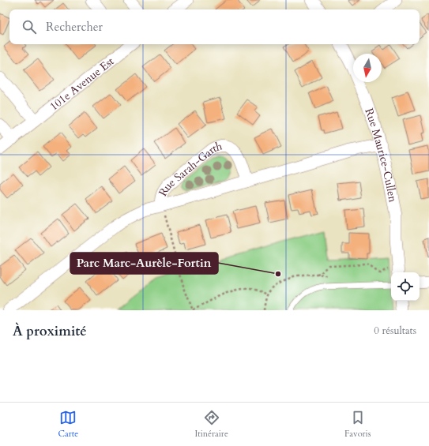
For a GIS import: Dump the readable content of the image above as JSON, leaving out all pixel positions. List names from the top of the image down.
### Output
{
  "streets": {
    "street": ["101e Avenue Est", "Rue Maurice-Cullen", "Rue Sarah-Garth"]
  },
  "crossings": [
    ["Rue Maurice-Cullen", "Rue Sarah-Garth"]
  ],
  "places": ["Parc Marc-Aurèle-Fortin"],
  "north": "bottom",
  "page": {
    "search": "Rechercher",
    "heading": ["À proximité", "0 résultats"],
    "nav": ["Carte", "Itinéraire", "Favoris"]
  }
}
